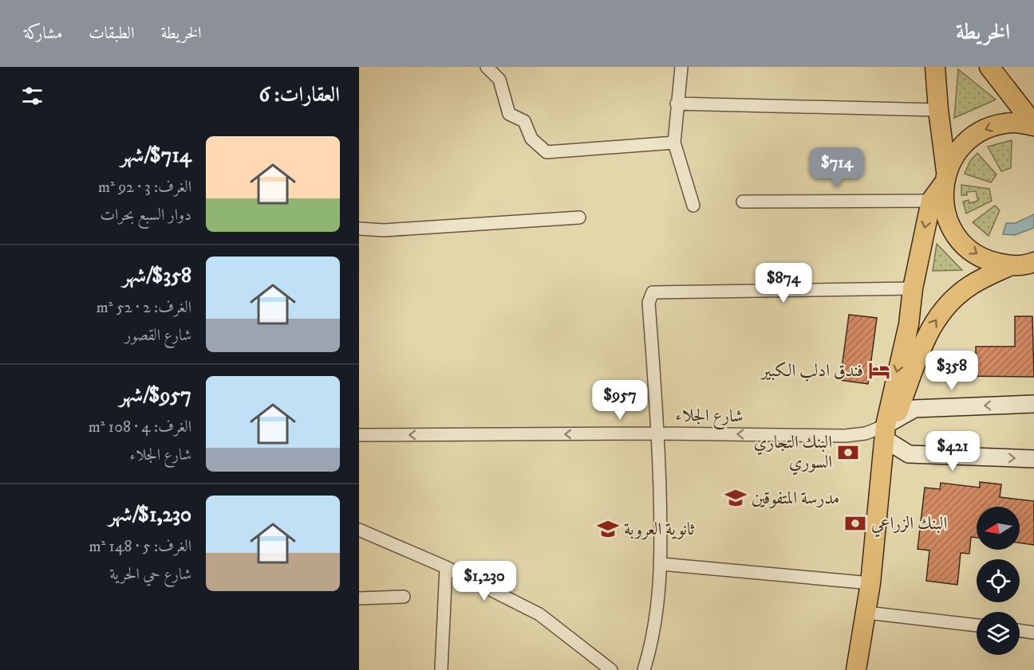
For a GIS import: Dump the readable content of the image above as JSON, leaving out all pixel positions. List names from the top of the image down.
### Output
{
  "streets": {
    "street": ["شارع الجلاء"]
  },
  "one_way": ["شارع الجلاء"],
  "places": {
    "hotel": ["فندق ادلب الكبير"],
    "bank": ["البنك التجاري السوري", "البنك الزراعي"],
    "school or university": ["مدرسة المتفوقين", "ثانوية العروبة"]
  },
  "north": "left",
  "page": {
    "header": "الخريطة",
    "nav": ["الخريطة", "الطبقات", "مشاركة"],
    "heading": "العقارات: 6",
    "list": [
      {
        "name": "$714/شهر",
        "note": "الغرف: 3 · 92 m² · دوار السبع بحرات"
      },
      {
        "name": "$358/شهر",
        "note": "الغرف: 2 · 52 m² · شارع القصور"
      },
      {
        "name": "$957/شهر",
        "note": "الغرف: 4 · 108 m² · شارع الجلاء"
      },
      {
        "name": "$1,230/شهر",
        "note": "الغرف: 5 · 148 m² · شارع حي الحرية"
      }
    ],
    "price": [
      "$714",
      "$874",
      "$358",
      "$957",
      "$421",
      "$1,230"
    ]
  }
}
